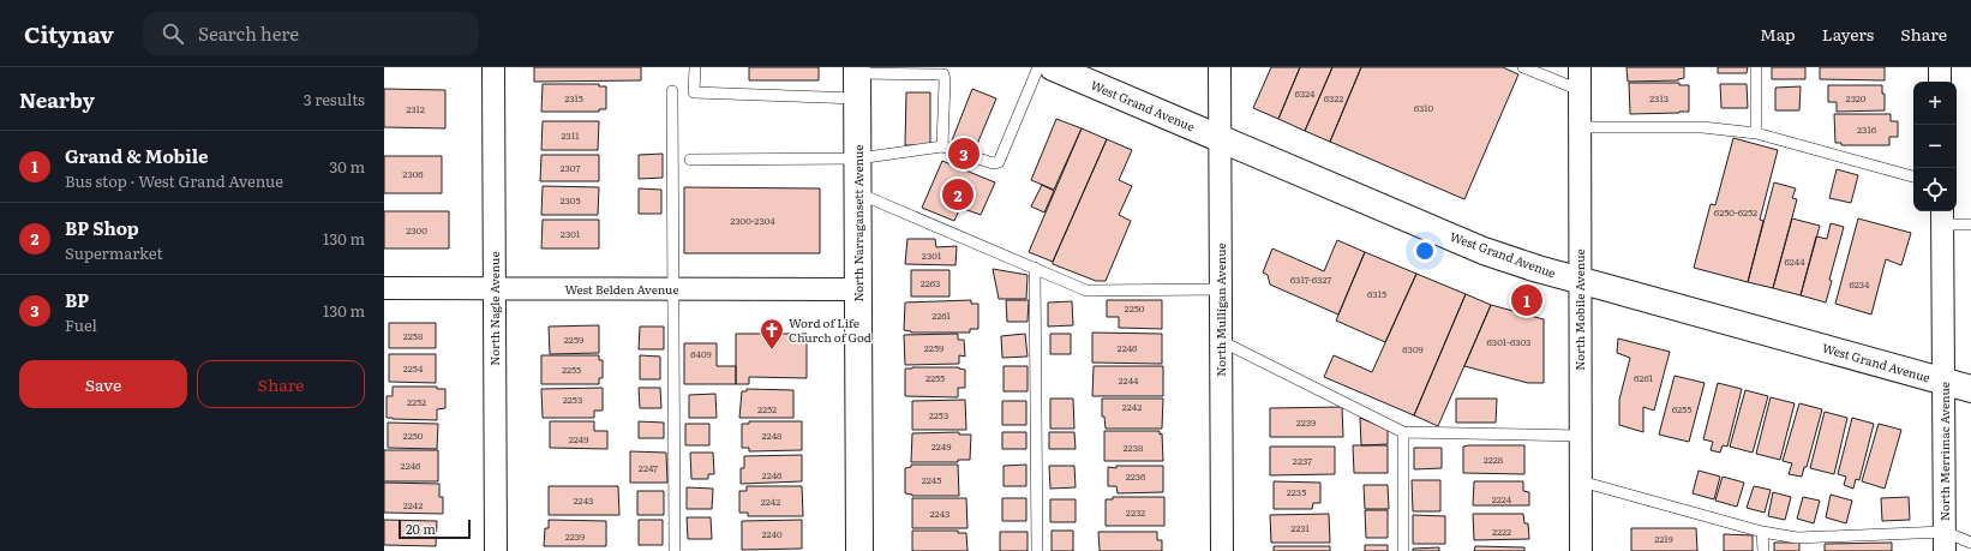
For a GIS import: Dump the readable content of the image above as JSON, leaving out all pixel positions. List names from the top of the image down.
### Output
{
  "streets": {
    "main road": ["West Grand Avenue", "North Narragansett Avenue"],
    "street": [
      "West Belden Avenue",
      "North Nagle Avenue",
      "North Mulligan Avenue",
      "North Mobile Avenue",
      "North Merrimac Avenue"
    ]
  },
  "crossings": [
    ["West Grand Avenue", "North Mulligan Avenue"],
    ["West Grand Avenue", "North Mobile Avenue"],
    ["West Grand Avenue", "North Merrimac Avenue"],
    ["North Narragansett Avenue", "West Belden Avenue"],
    ["West Belden Avenue", "North Nagle Avenue"]
  ],
  "places": {
    "church": ["Word of Life Church of God"]
  },
  "house_numbers": [
    "6324",
    "2315",
    "6322",
    "2313",
    "2320",
    "6310",
    "2312",
    "2316",
    "2311",
    "2307",
    "2306",
    "2305",
    "6250-6252",
    "2300-2304",
    "2300",
    "2301",
    "2301",
    "6244",
    "6317-6327",
    "2263",
    "6234",
    "6315",
    "2250",
    "2261",
    "2258",
    "2259",
    "6301-6303",
    "2259",
    "2246",
    "6309",
    "6409",
    "2254",
    "2255",
    "2255",
    "6261",
    "2244",
    "2253",
    "2252",
    "2242",
    "2252",
    "6255",
    "2253",
    "2239",
    "2250",
    "2248",
    "2249",
    "2249",
    "2238",
    "2228",
    "2237",
    "2246",
    "2247",
    "2246",
    "2236",
    "2245",
    "2235",
    "2224",
    "2243",
    "2242",
    "2242",
    "2232",
    "2243",
    "2231",
    "2222",
    "2240",
    "2239",
    "2219"
  ],
  "scale_bar": "20 m",
  "page": {
    "header": "Citynav",
    "search": "Search here",
    "nav": ["Map", "Layers", "Share"],
    "heading": ["Nearby", "3 results"],
    "map_buttons": ["+", "−"],
    "list": [
      {
        "mark": "1",
        "name": "Grand & Mobile",
        "note": "Bus stop · West Grand Avenue",
        "value": "30 m"
      },
      {
        "mark": "2",
        "name": "BP Shop",
        "note": "Supermarket",
        "value": "130 m"
      },
      {
        "mark": "3",
        "name": "BP",
        "note": "Fuel",
        "value": "130 m"
      }
    ],
    "pins": ["3", "2", "1"],
    "buttons": ["Save", "Share"],
    "scale": "20 m"
  }
}
